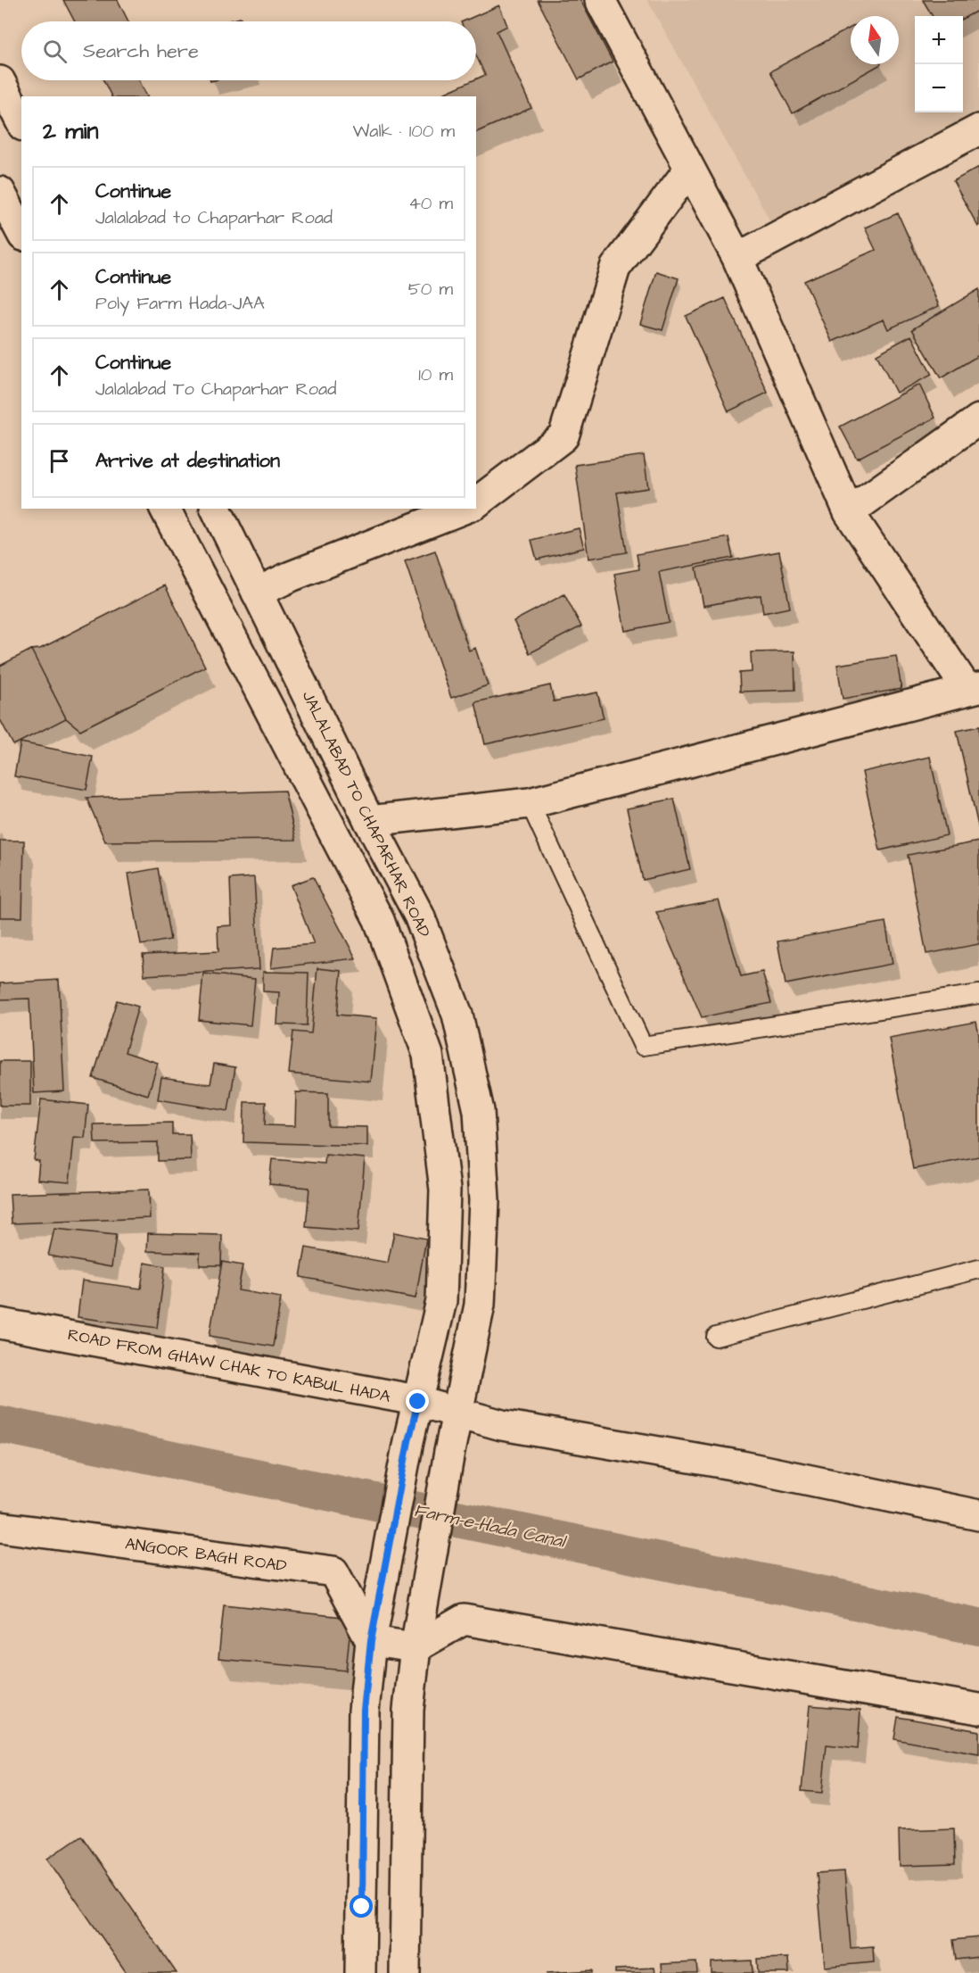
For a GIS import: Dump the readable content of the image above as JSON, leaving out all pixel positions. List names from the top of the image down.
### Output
{
  "streets": {
    "street": ["JALALABAD TO CHAPARHAR ROAD", "ROAD FROM GHAW CHAK TO KABUL HADA", "ANGOOR BAGH ROAD"]
  },
  "crossings": [
    ["JALALABAD TO CHAPARHAR ROAD", "ROAD FROM GHAW CHAK TO KABUL HADA"]
  ],
  "water": ["Farm-e-Hada Canal"],
  "north": "top",
  "page": {
    "map_buttons": ["+", "−"],
    "search": "Search here",
    "heading": ["2 min", "Walk · 100 m"],
    "list": [
      ["Continue", "Jalalabad to Chaparhar Road", "40 m"],
      ["Continue", "Poly Farm Hada-JAA", "50 m"],
      ["Continue", "Jalalabad To Chaparhar Road", "10 m"],
      "Arrive at destination"
    ]
  }
}
